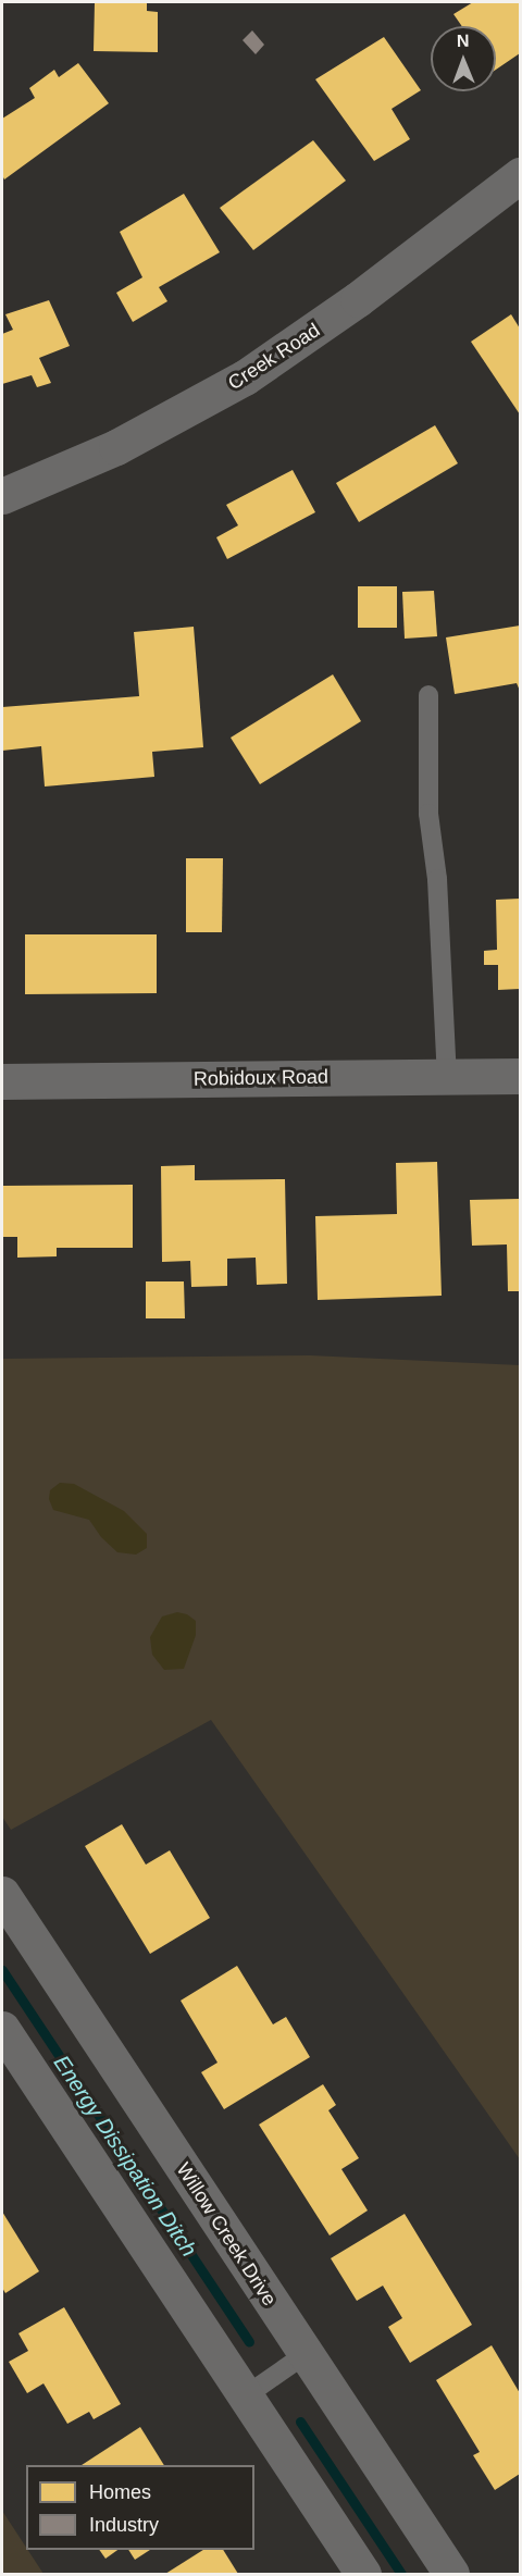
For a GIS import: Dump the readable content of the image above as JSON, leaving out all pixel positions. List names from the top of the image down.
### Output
{
  "streets": {
    "street": ["Creek Road", "Robidoux Road", "Willow Creek Drive"]
  },
  "water": ["Energy Dissipation Ditch"],
  "legend": ["Homes", "Industry"],
  "north": "top"
}
